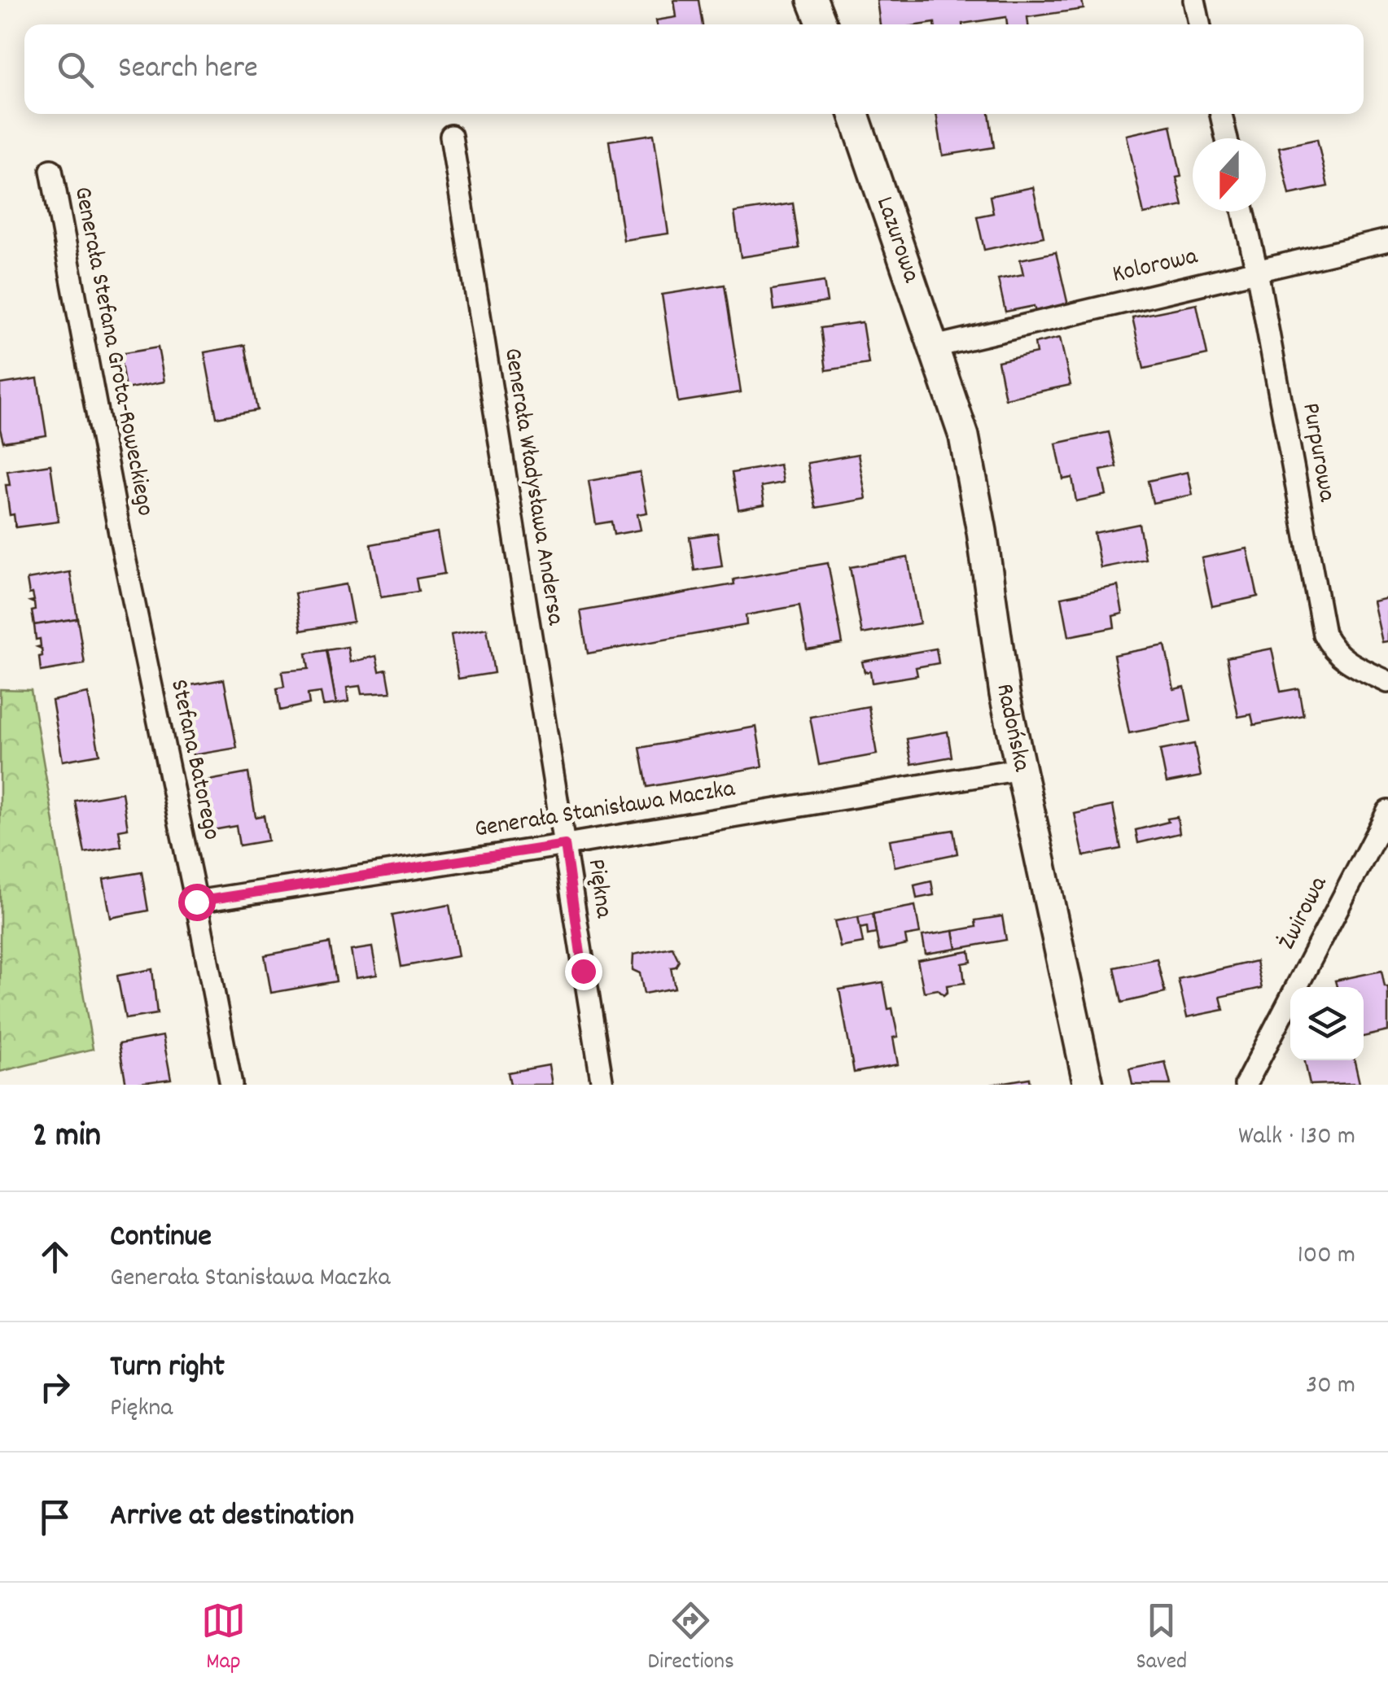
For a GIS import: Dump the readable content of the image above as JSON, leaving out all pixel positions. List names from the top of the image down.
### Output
{
  "streets": {
    "street": [
      "Lazurowa",
      "Kolorowa",
      "Generała Stefana Grota-Roweckiego",
      "Purpurowa",
      "Generała Władysława Andersa",
      "Radońska",
      "Stefana Batorego",
      "Generała Stanisława Maczka",
      "Piękna",
      "Żwirowa"
    ]
  },
  "crossings": [
    ["Lazurowa", "Kolorowa"],
    ["Lazurowa", "Radońska"],
    ["Kolorowa", "Purpurowa"],
    ["Kolorowa", "Radońska"],
    ["Generała Stefana Grota-Roweckiego", "Stefana Batorego"],
    ["Generała Władysława Andersa", "Generała Stanisława Maczka"],
    ["Generała Władysława Andersa", "Piękna"],
    ["Radońska", "Generała Stanisława Maczka"],
    ["Stefana Batorego", "Generała Stanisława Maczka"],
    ["Generała Stanisława Maczka", "Piękna"]
  ],
  "north": "bottom",
  "page": {
    "search": "Search here",
    "heading": ["2 min", "Walk · 130 m"],
    "list": [
      ["Continue", "Generała Stanisława Maczka", "100 m"],
      ["Turn right", "Piękna", "30 m"],
      "Arrive at destination"
    ],
    "nav": ["Map", "Directions", "Saved"]
  }
}
